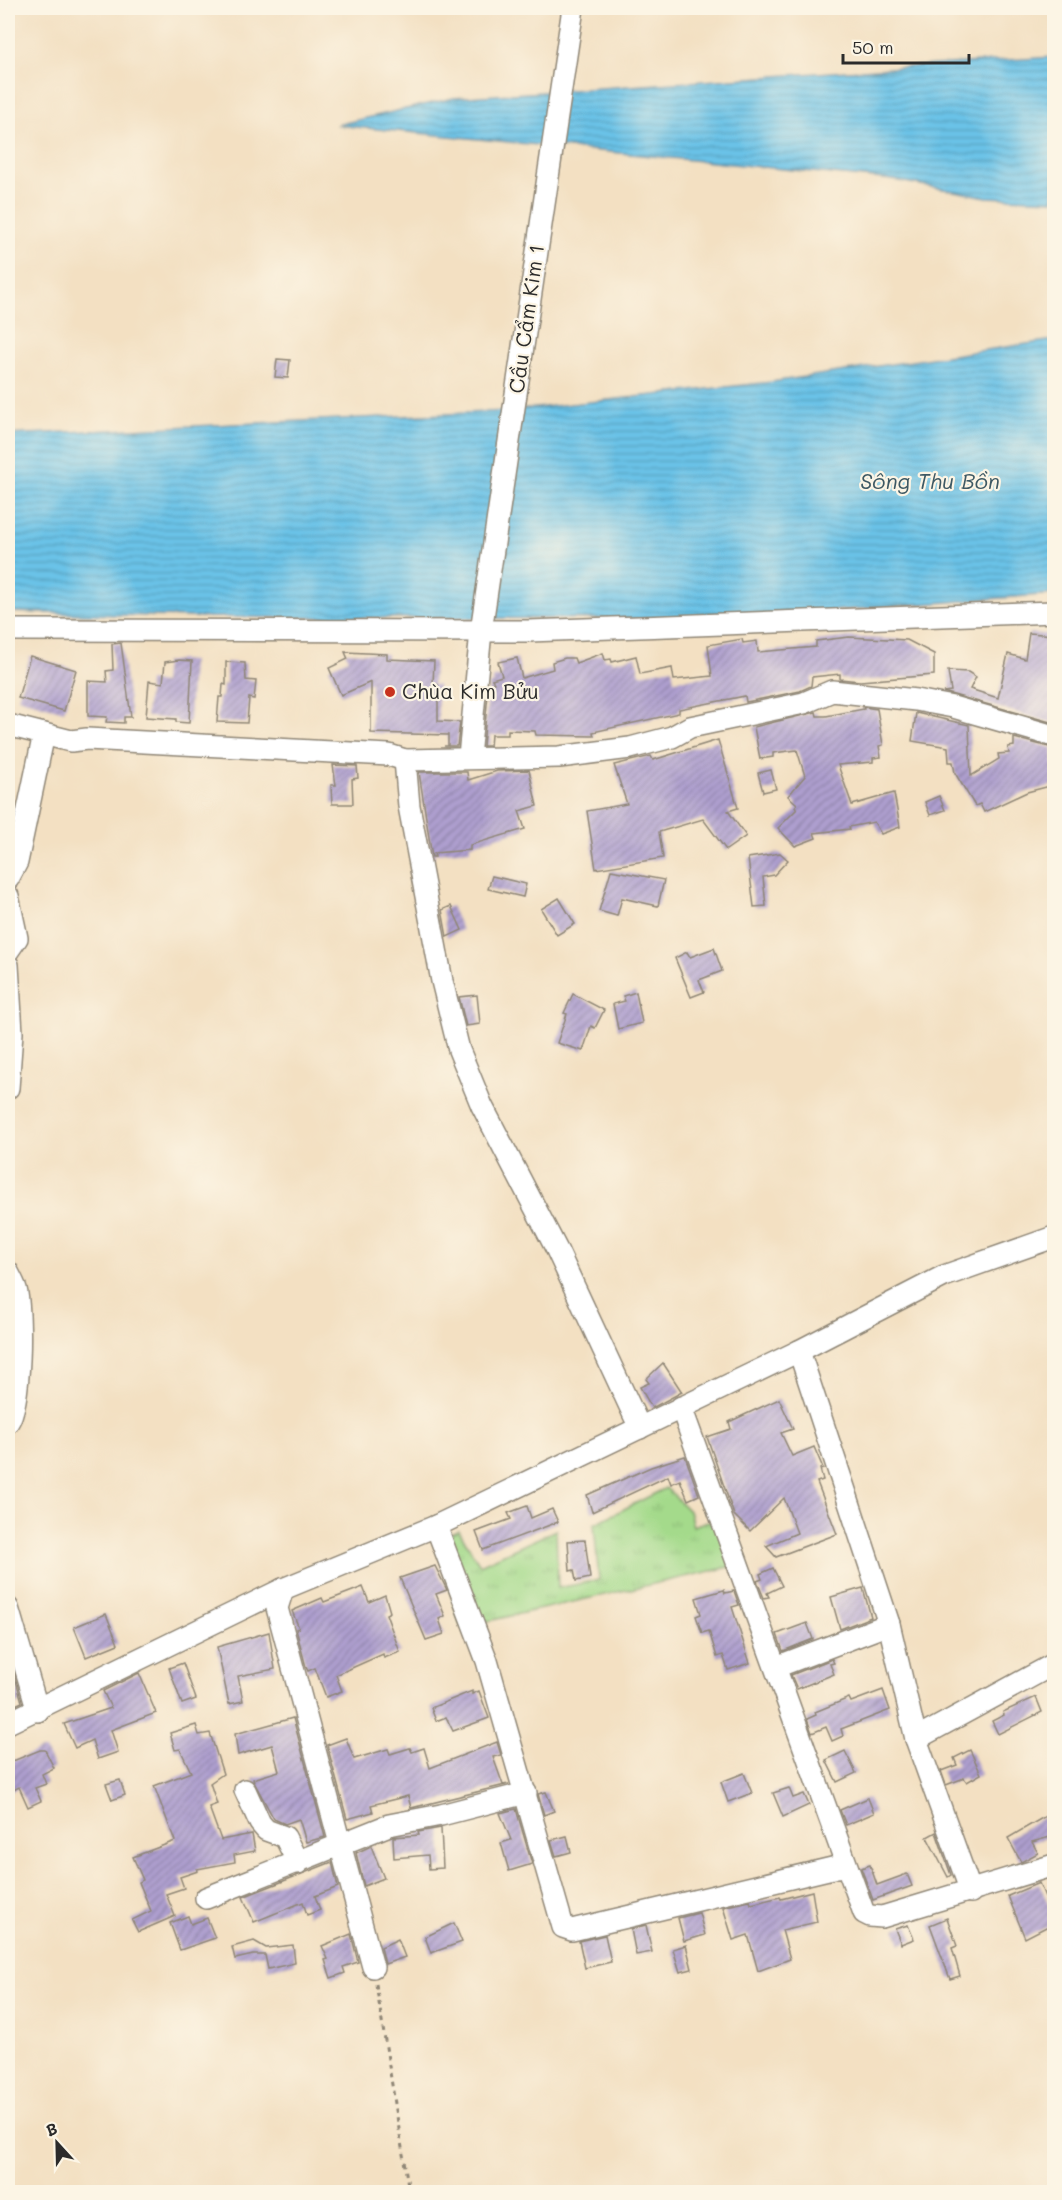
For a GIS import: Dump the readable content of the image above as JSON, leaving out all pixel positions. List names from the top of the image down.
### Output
{
  "streets": {
    "street": ["Cầu Cẩm Kim 1"]
  },
  "water": ["Sông Thu Bồn"],
  "places": ["Chùa Kim Bửu"],
  "scale_bar": "50 m",
  "north": "top"
}
